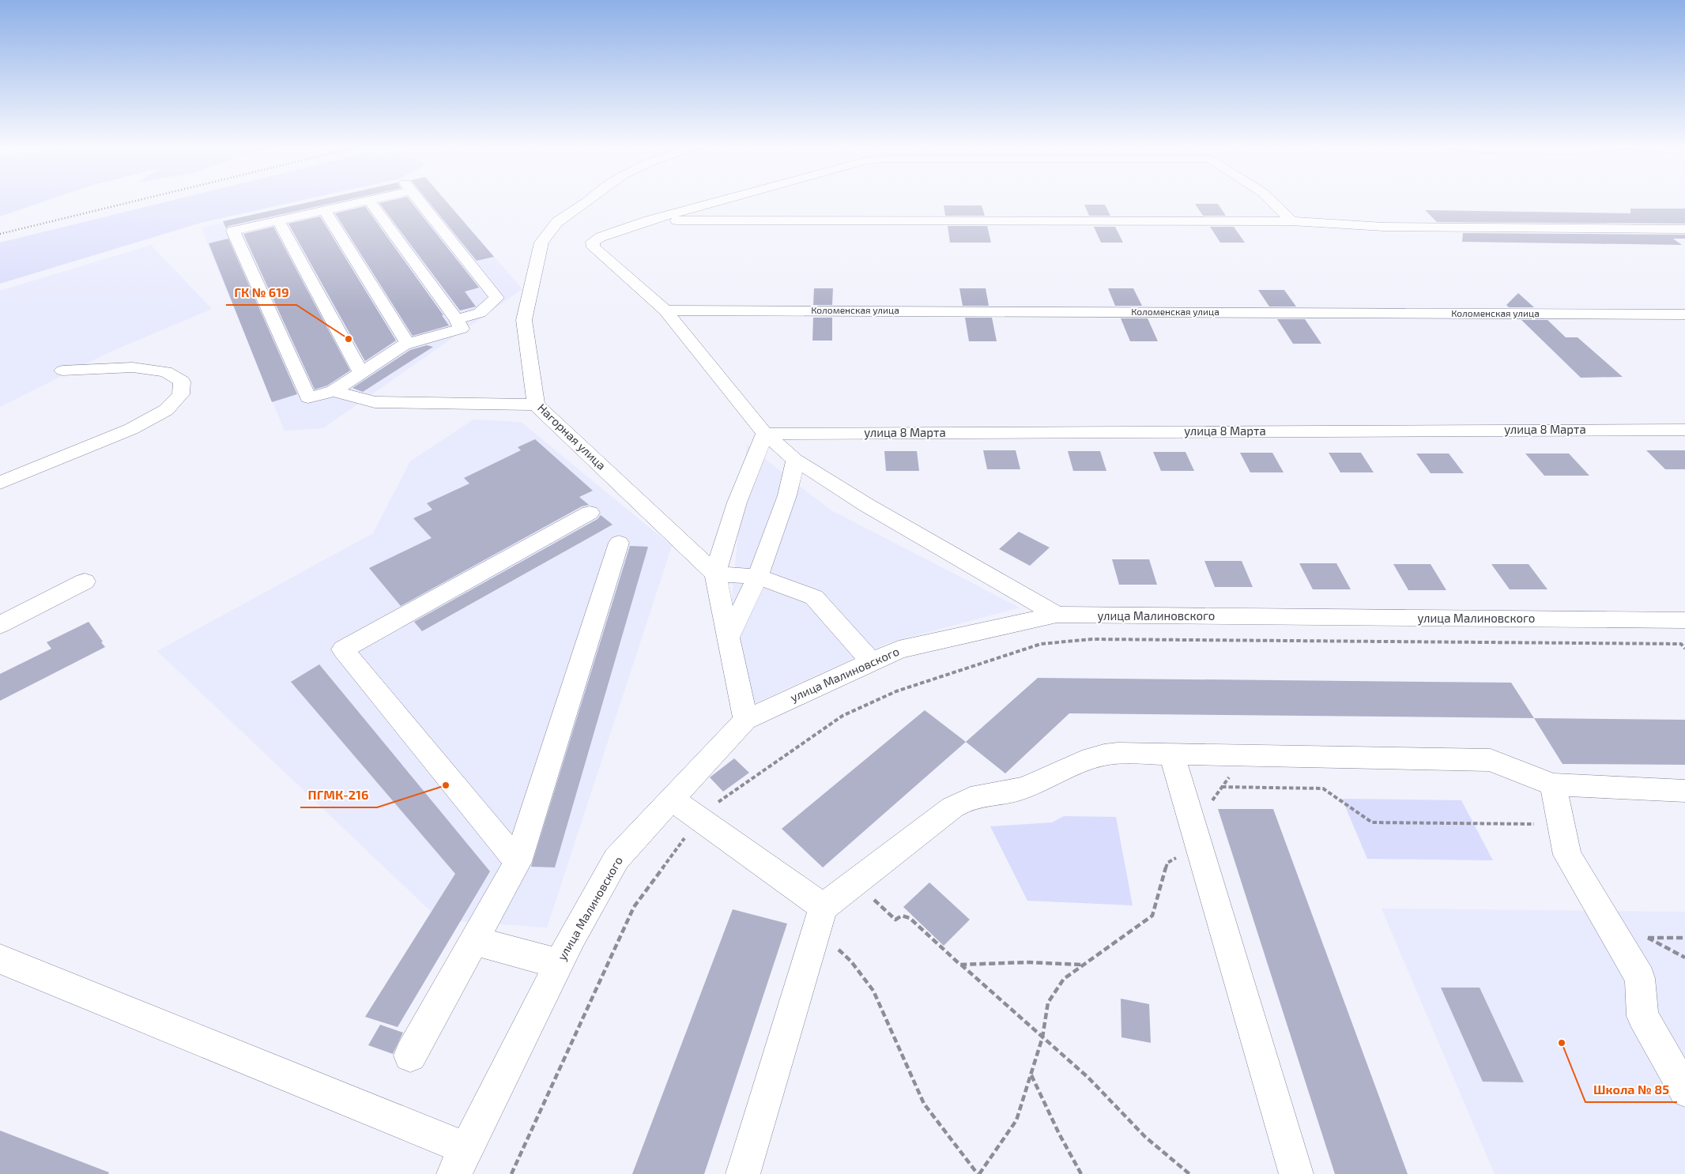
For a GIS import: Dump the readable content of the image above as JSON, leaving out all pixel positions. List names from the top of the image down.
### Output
{
  "streets": {
    "street": [
      "Коломенская улица",
      "улица 8 Марта",
      "Нагорная улица",
      "улица Малиновского"
    ]
  },
  "places": ["ГК № 619", "ПГМК-216", "Школа № 85"]
}
